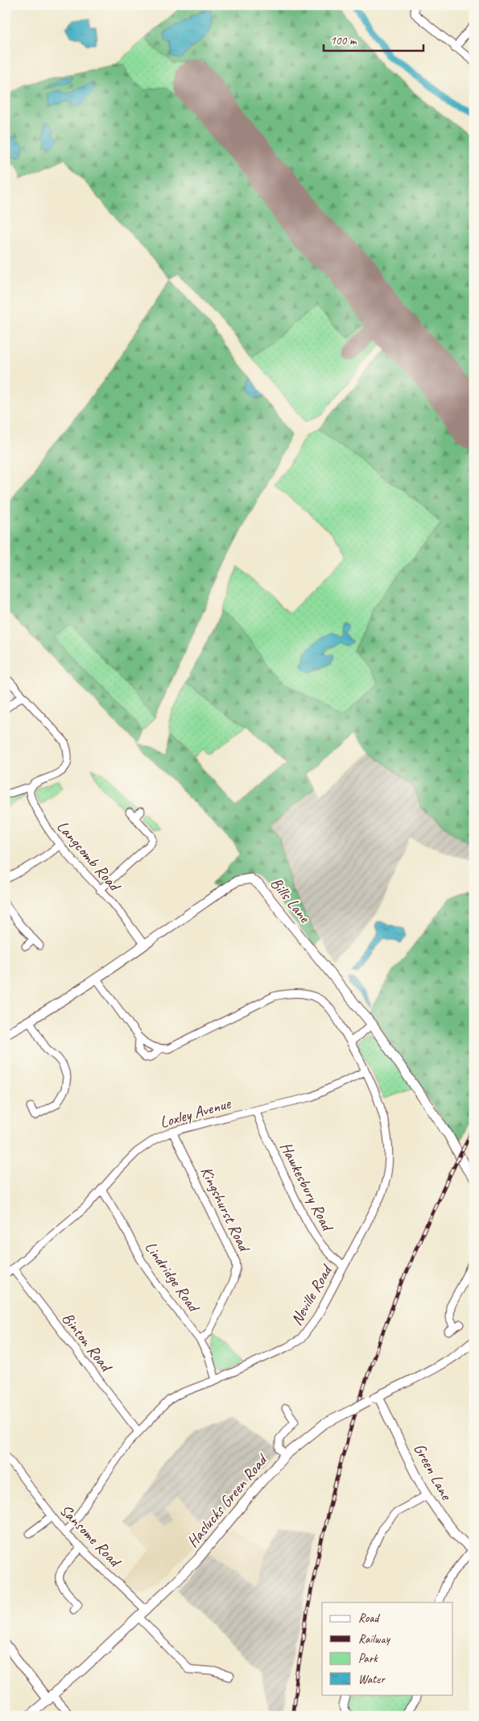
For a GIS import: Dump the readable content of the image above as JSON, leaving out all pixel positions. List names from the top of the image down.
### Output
{
  "streets": {
    "street": [
      "Langcomb Road",
      "Bills Lane",
      "Loxley Avenue",
      "Hawkesbury Road",
      "Kingshurst Road",
      "Lindridge Road",
      "Neville Road",
      "Binton Road",
      "Green Lane",
      "Haslucks Green Road",
      "Sansome Road"
    ]
  },
  "crossings": [
    ["Langcomb Road", "Bills Lane"],
    ["Bills Lane", "Neville Road"],
    ["Loxley Avenue", "Hawkesbury Road"],
    ["Loxley Avenue", "Kingshurst Road"],
    ["Loxley Avenue", "Lindridge Road"],
    ["Loxley Avenue", "Neville Road"],
    ["Loxley Avenue", "Binton Road"],
    ["Hawkesbury Road", "Neville Road"],
    ["Kingshurst Road", "Lindridge Road"],
    ["Lindridge Road", "Neville Road"],
    ["Neville Road", "Binton Road"],
    ["Neville Road", "Sansome Road"],
    ["Green Lane", "Haslucks Green Road"],
    ["Haslucks Green Road", "Sansome Road"]
  ],
  "legend": [
    "Road",
    "Railway",
    "Park",
    "Water"
  ],
  "scale_bar": "100 m"
}
